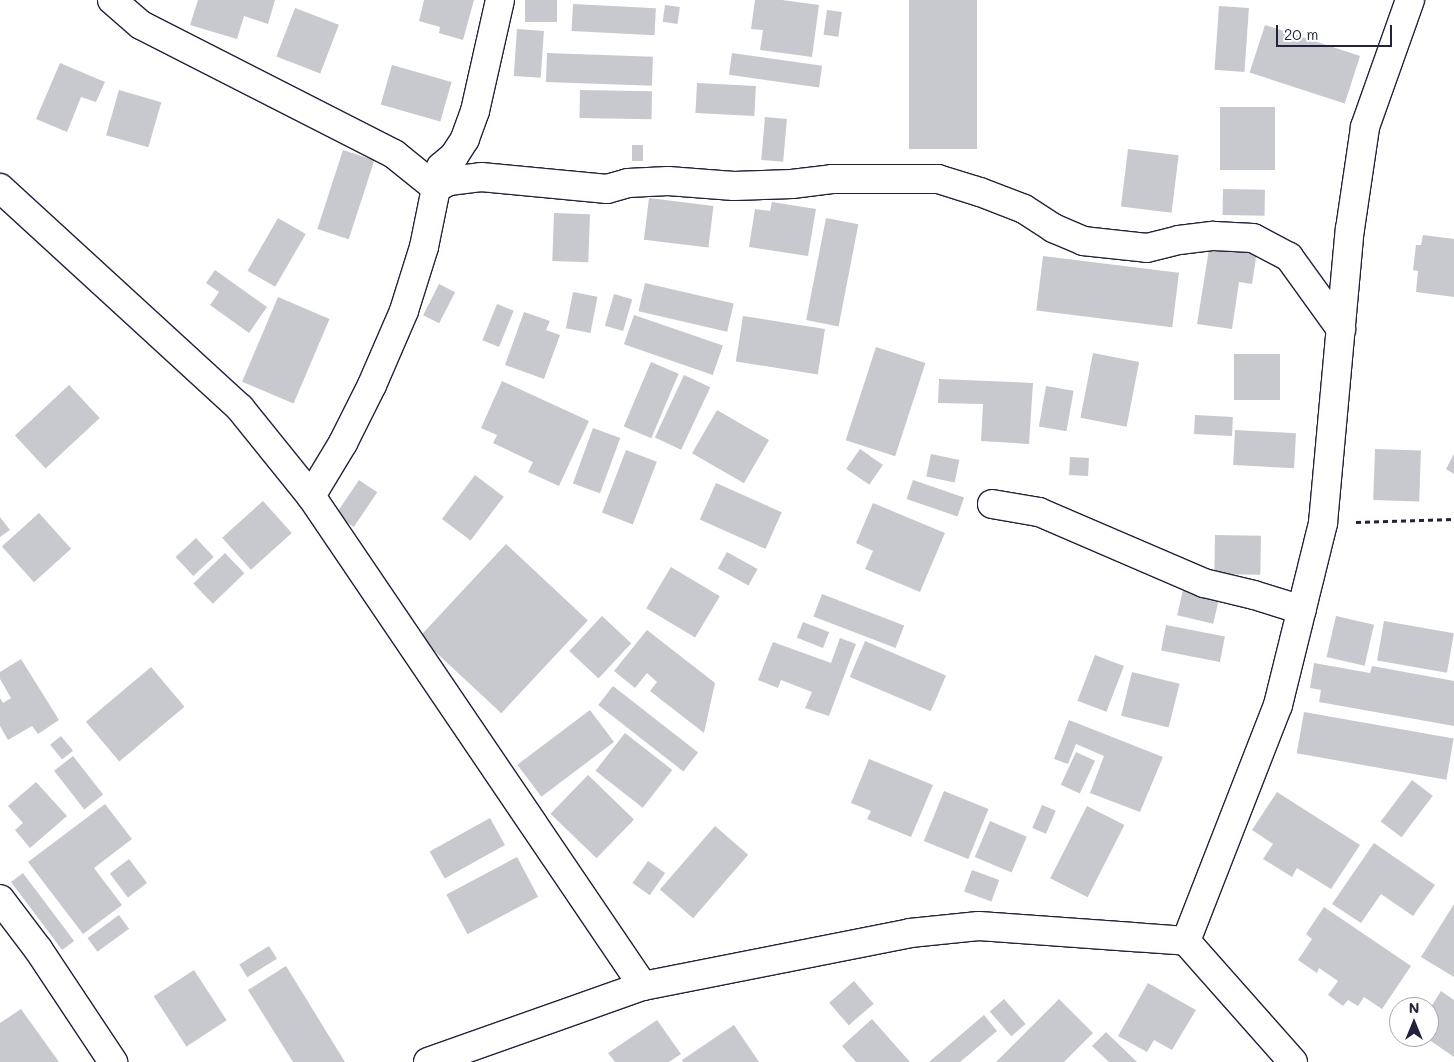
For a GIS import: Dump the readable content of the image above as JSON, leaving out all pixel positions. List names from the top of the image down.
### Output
{
  "scale_bar": "20 m",
  "north": "top"
}
